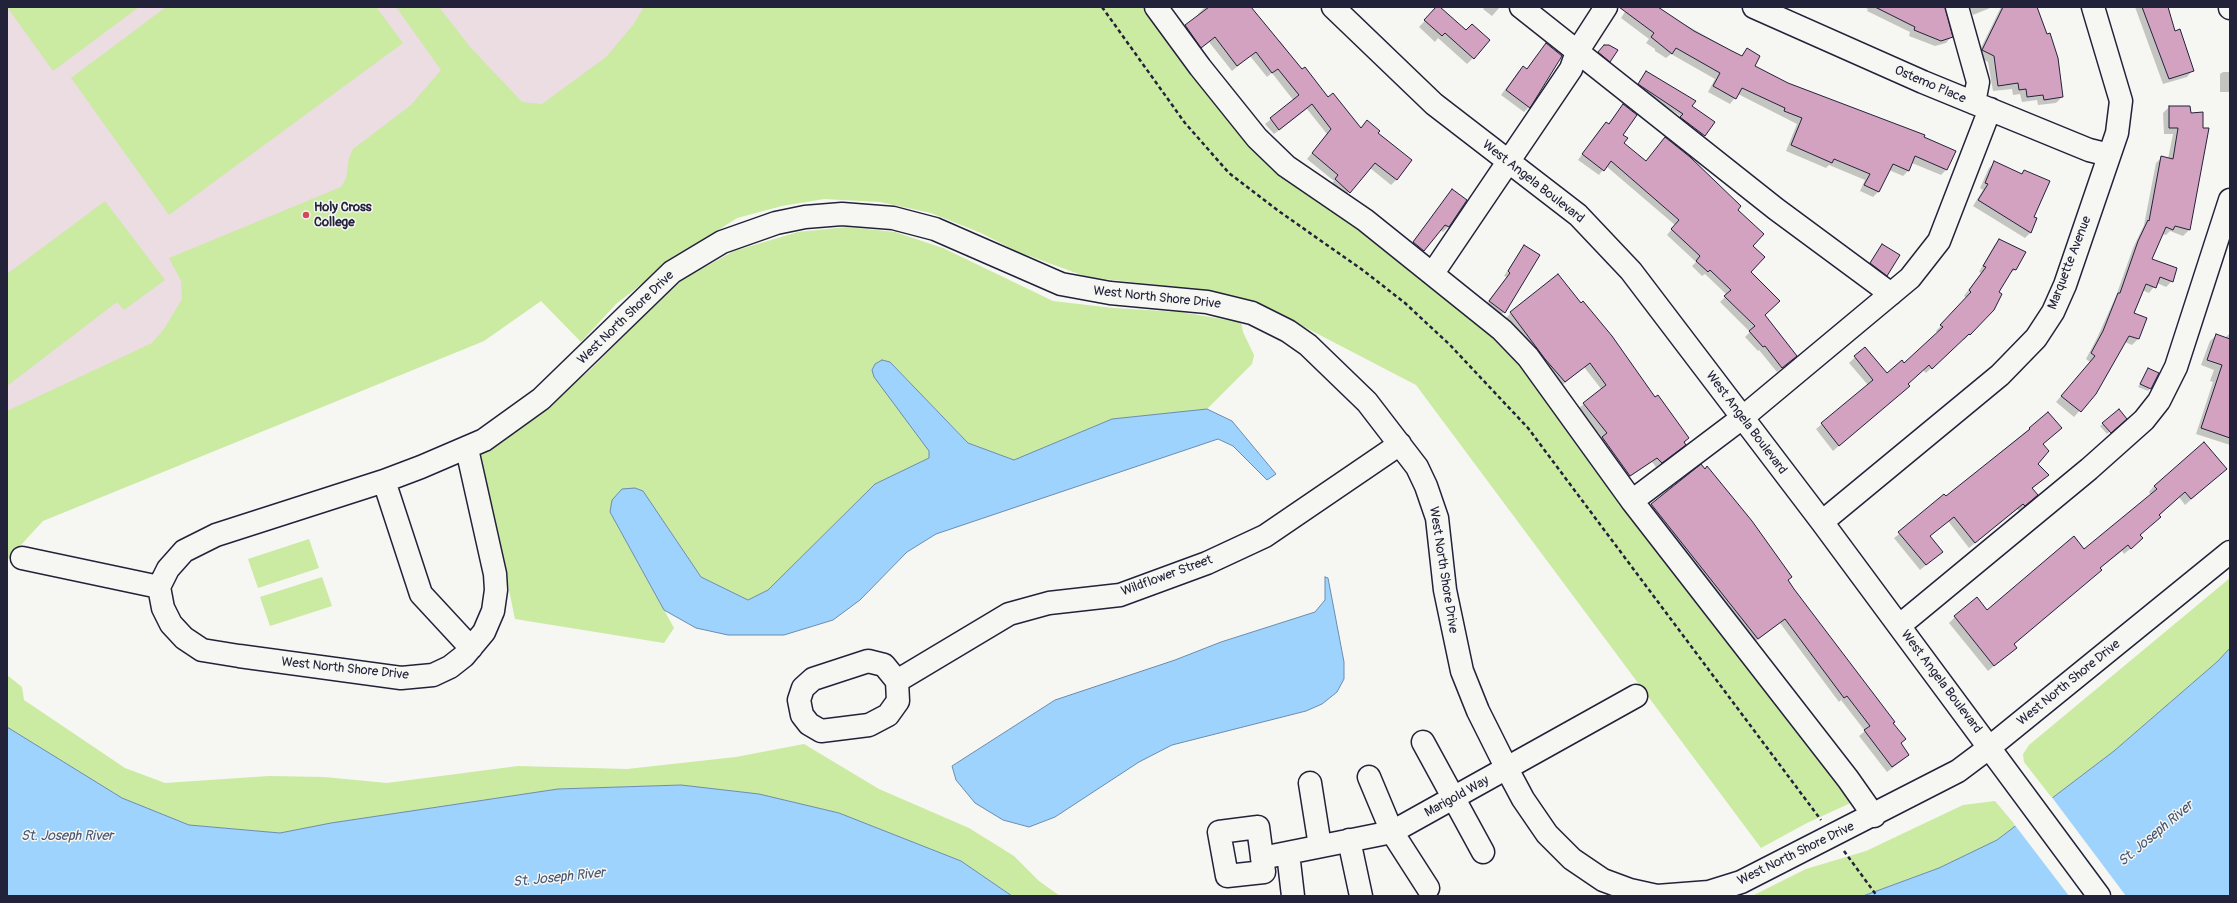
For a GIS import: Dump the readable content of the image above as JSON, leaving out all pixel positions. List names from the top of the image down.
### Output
{
  "streets": {
    "street": [
      "Ostemo Place",
      "West Angela Boulevard",
      "Marquette Avenue",
      "West North Shore Drive",
      "Wildflower Street",
      "Marigold Way"
    ]
  },
  "crossings": [
    ["Ostemo Place", "Marquette Avenue"],
    ["West Angela Boulevard", "Marquette Avenue"],
    ["West Angela Boulevard", "West North Shore Drive"],
    ["West North Shore Drive", "Wildflower Street"],
    ["West North Shore Drive", "Marigold Way"]
  ],
  "water": ["St. Joseph River"],
  "places": ["Holy Cross College"]
}
